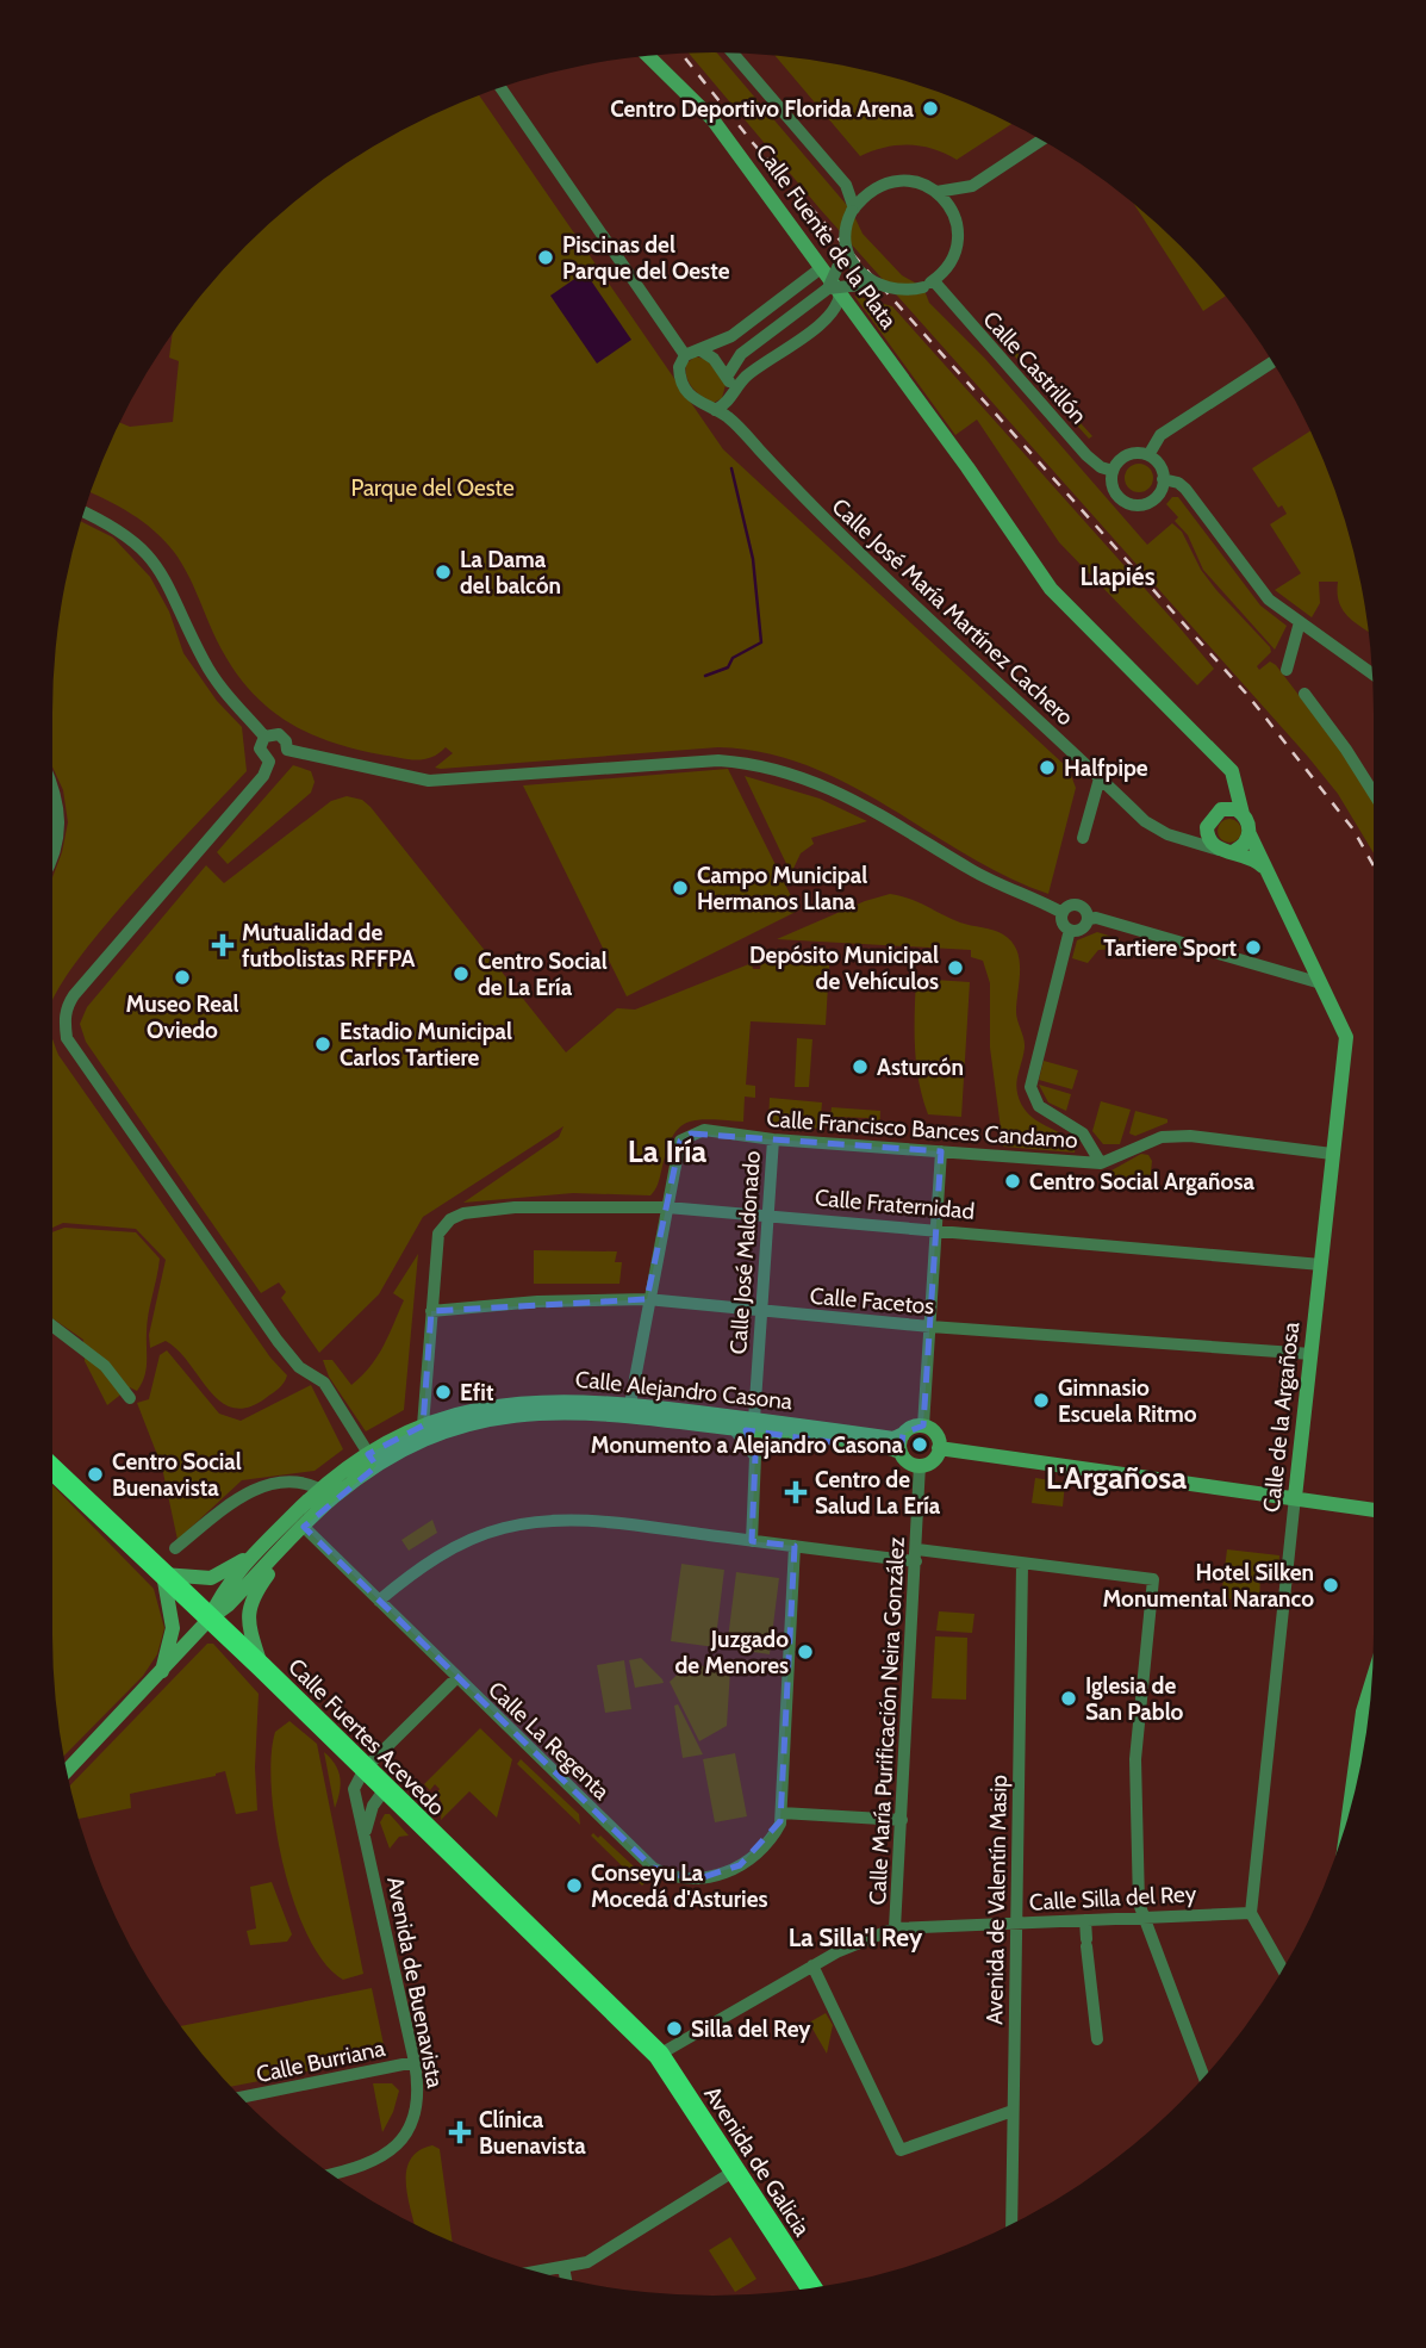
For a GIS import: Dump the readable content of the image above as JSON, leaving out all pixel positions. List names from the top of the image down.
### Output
{
  "streets": {
    "highway": ["Calle Fuertes Acevedo", "Avenida de Galicia"],
    "main road": ["Calle Fuente de la Plata", "Calle Alejandro Casona", "Calle de la Argañosa"],
    "street": [
      "Calle Castrillón",
      "Calle José María Martínez Cachero",
      "Calle Francisco Bances Candamo",
      "Calle Fraternidad",
      "Calle José Maldonado",
      "Calle Facetos",
      "Calle María Purificación Neira González",
      "Calle La Regenta",
      "Calle Silla del Rey",
      "Avenida de Valentín Masip",
      "Avenida de Buenavista",
      "Calle Burriana"
    ]
  },
  "crossings": [
    ["Calle Fuente de la Plata", "Calle José María Martínez Cachero"],
    ["Calle Fuente de la Plata", "Calle de la Argañosa"],
    ["Calle José María Martínez Cachero", "Calle de la Argañosa"],
    ["Calle Francisco Bances Candamo", "Calle Fraternidad"],
    ["Calle Francisco Bances Candamo", "Calle José Maldonado"],
    ["Calle Francisco Bances Candamo", "Calle de la Argañosa"],
    ["Calle Fraternidad", "Calle José Maldonado"],
    ["Calle Fraternidad", "Calle Facetos"],
    ["Calle Fraternidad", "Calle de la Argañosa"],
    ["Calle José Maldonado", "Calle Facetos"],
    ["Calle José Maldonado", "Calle Alejandro Casona"],
    ["Calle Facetos", "Calle de la Argañosa"],
    ["Calle Alejandro Casona", "Calle María Purificación Neira González"],
    ["Calle Alejandro Casona", "Calle Fuertes Acevedo"],
    ["Calle Alejandro Casona", "Calle La Regenta"],
    ["Calle de la Argañosa", "Calle Silla del Rey"],
    ["Calle María Purificación Neira González", "Calle Silla del Rey"],
    ["Calle Fuertes Acevedo", "Calle Silla del Rey"],
    ["Calle Fuertes Acevedo", "Avenida de Buenavista"],
    ["Calle Fuertes Acevedo", "Avenida de Galicia"],
    ["Calle Silla del Rey", "Avenida de Valentín Masip"],
    ["Calle Silla del Rey", "Avenida de Galicia"],
    ["Avenida de Buenavista", "Calle Burriana"]
  ],
  "districts": [
    "Llapiés",
    "La Iría",
    "L'Argañosa",
    "La Silla'l Rey"
  ],
  "parks": ["Parque del Oeste"],
  "places": {
    "other": [
      "Centro Deportivo Florida Arena",
      "Piscinas del Parque del Oeste",
      "La Dama del balcón",
      "Halfpipe",
      "Campo Municipal Hermanos Llana",
      "Tartiere Sport",
      "Depósito Municipal de Vehículos",
      "Centro Social de La Ería",
      "Museo Real Oviedo",
      "Estadio Municipal Carlos Tartiere",
      "Asturcón",
      "Centro Social Argañosa",
      "Efit",
      "Gimnasio Escuela Ritmo",
      "Monumento a Alejandro Casona",
      "Centro Social Buenavista",
      "Hotel Silken Monumental Naranco",
      "Juzgado de Menores",
      "Iglesia de San Pablo",
      "Conseyu La Mocedá d'Asturies",
      "Silla del Rey"
    ],
    "health": ["Mutualidad de futbolistas RFFPA", "Centro de Salud La Ería", "Clínica Buenavista"]
  }
}
